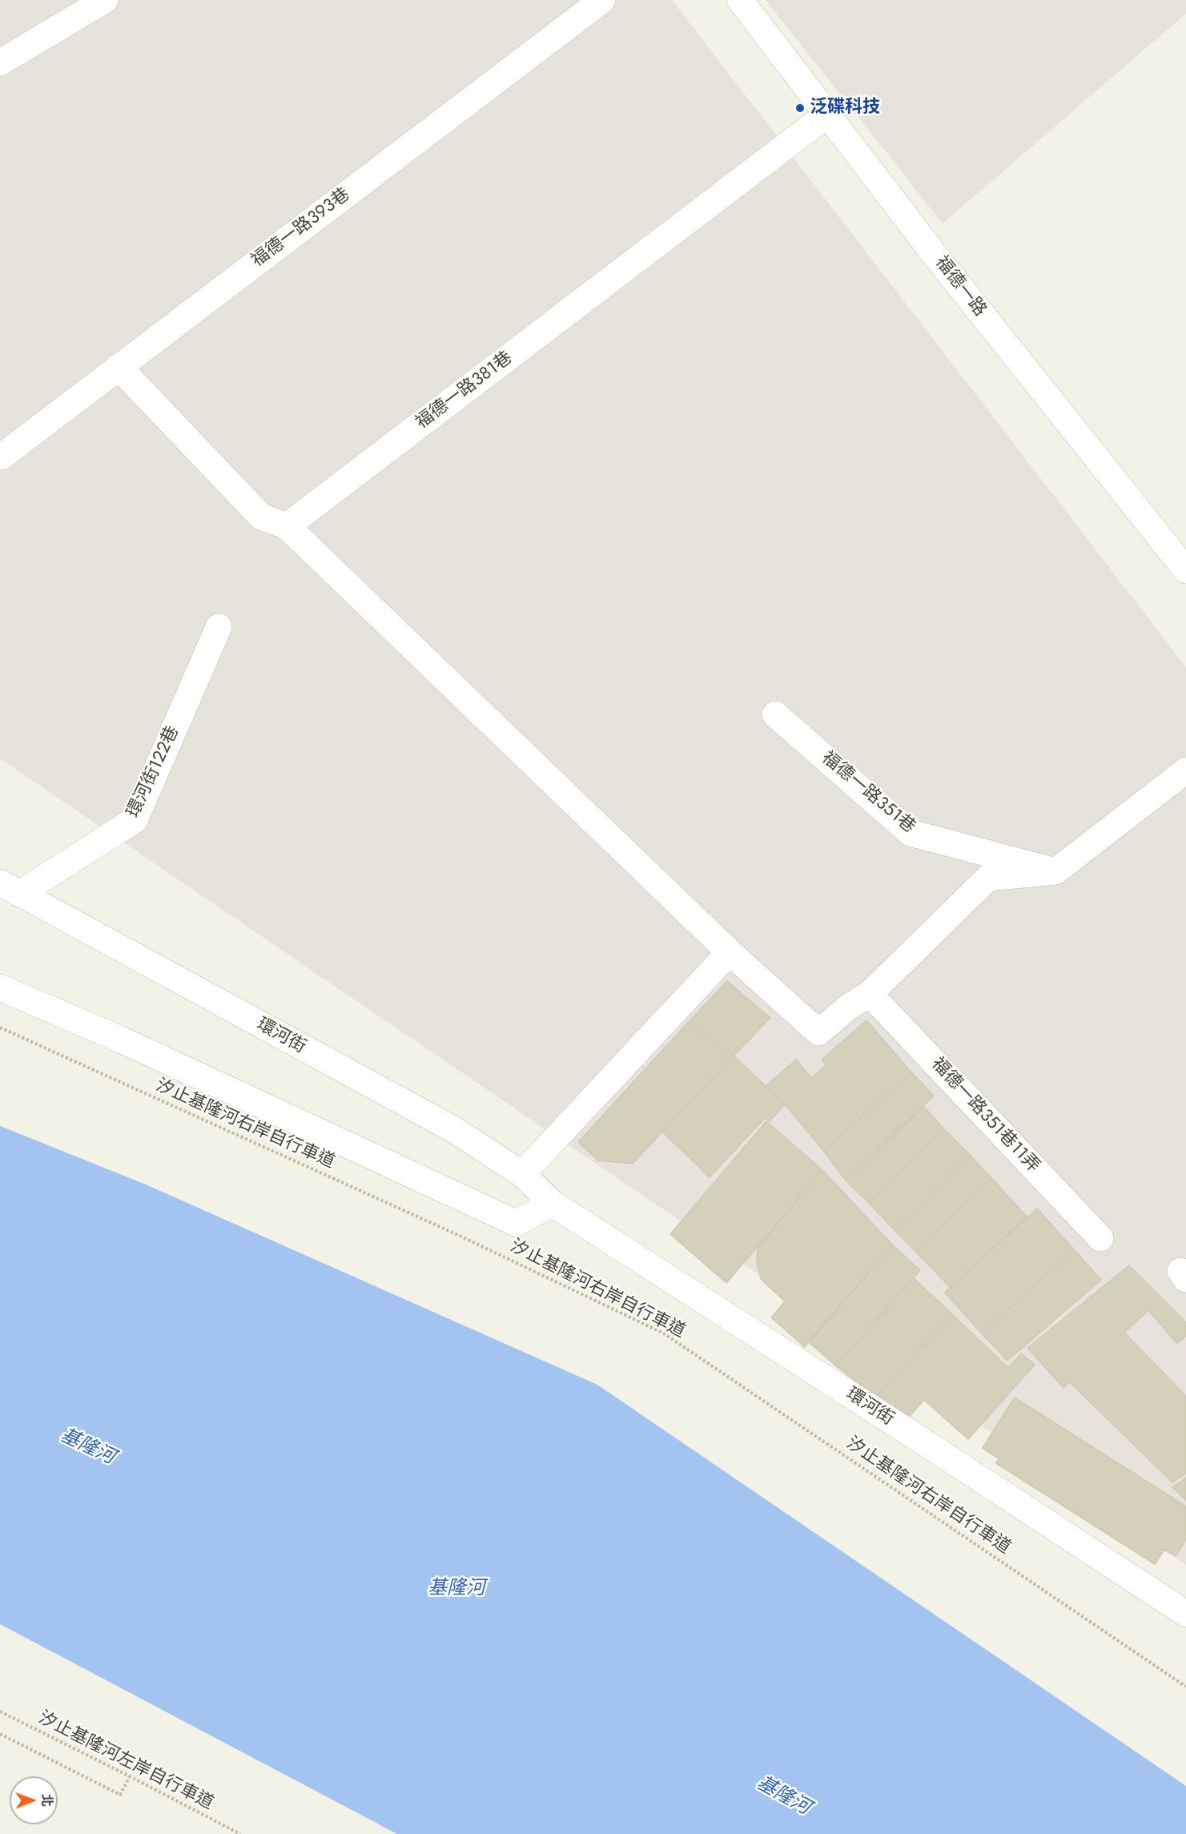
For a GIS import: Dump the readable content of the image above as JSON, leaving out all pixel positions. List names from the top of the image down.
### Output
{
  "streets": {
    "street": [
      "福德一路393巷",
      "福德一路",
      "福德一路381巷",
      "環河街122巷",
      "福德一路351巷",
      "環河街",
      "福德一路351巷11弄"
    ],
    "path": ["汐止基隆河右岸自行車道", "汐止基隆河左岸自行車道"]
  },
  "crossings": [
    ["福德一路", "福德一路381巷"],
    ["環河街122巷", "環河街"]
  ],
  "water": ["基隆河"],
  "places": ["泛碟科技"],
  "north": "right"
}
